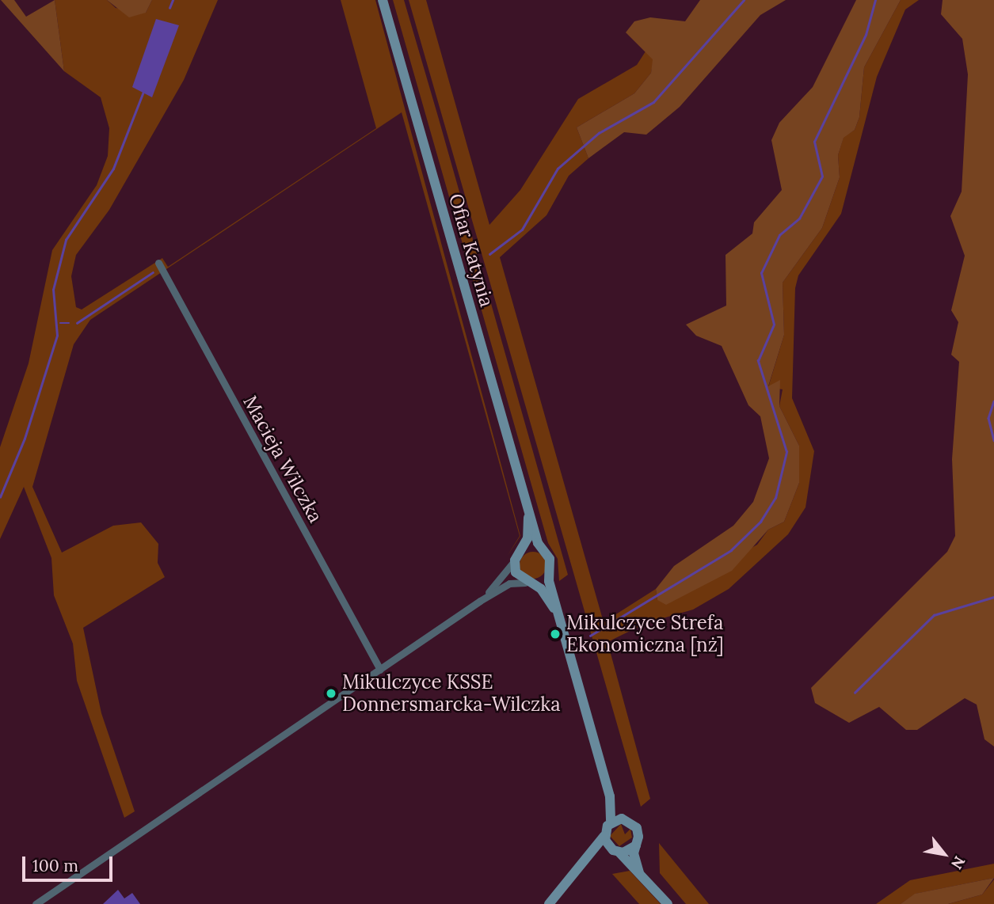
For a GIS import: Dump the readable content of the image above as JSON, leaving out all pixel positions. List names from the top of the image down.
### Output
{
  "streets": {
    "street": ["Ofiar Katynia", "Macieja Wilczka"]
  },
  "places": ["Mikulczyce Strefa Ekonomiczna [nż]", "Mikulczyce KSSE Donnersmarcka-Wilczka"],
  "scale_bar": "100 m",
  "north": "bottom right"
}
